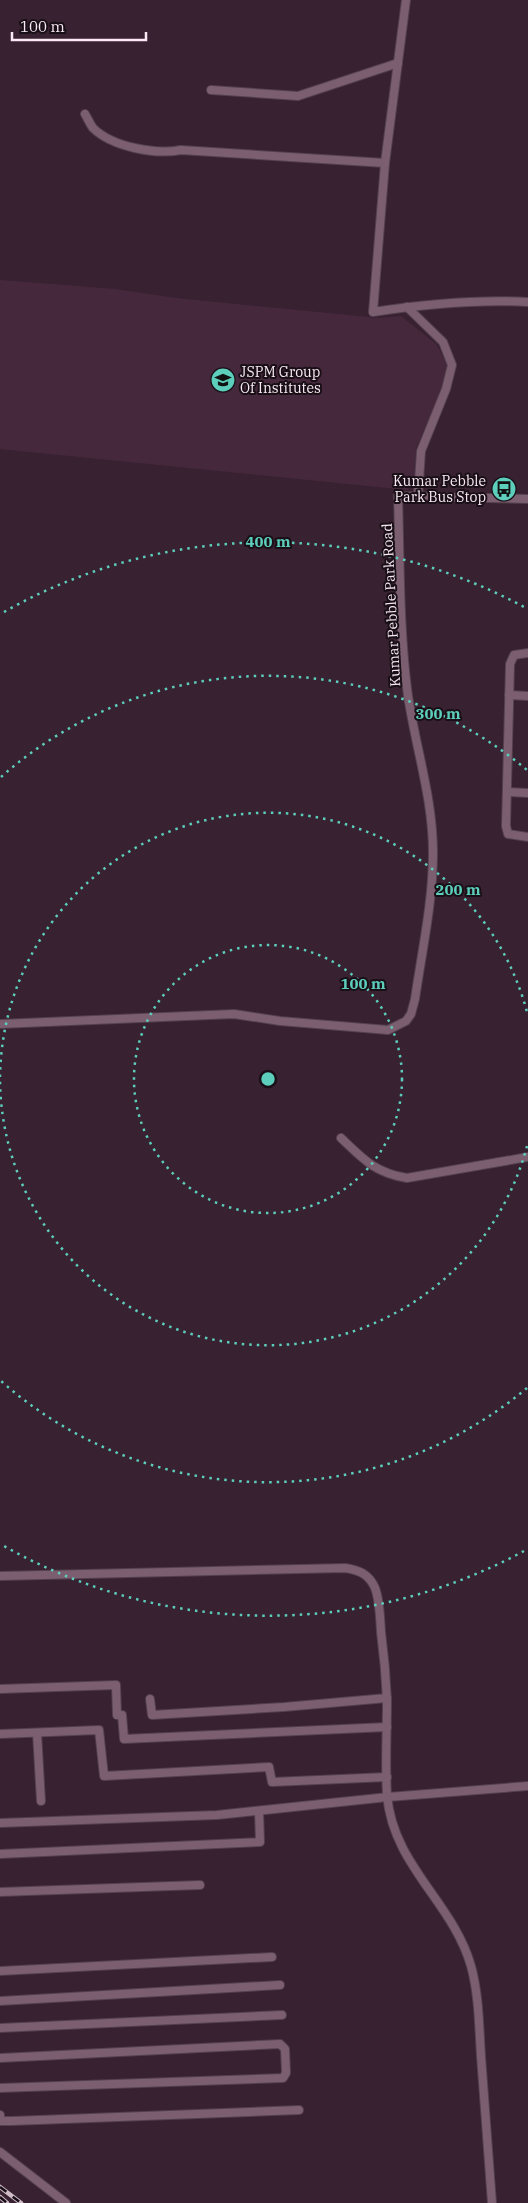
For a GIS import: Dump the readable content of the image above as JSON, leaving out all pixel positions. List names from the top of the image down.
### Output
{
  "streets": {
    "street": ["Kumar Pebble Park Road"]
  },
  "places": {
    "school or university": ["JSPM Group Of Institutes"],
    "bus stop": ["Kumar Pebble Park Bus Stop"]
  },
  "scale_bar": "100 m",
  "rings": [
    "400 m",
    "300 m",
    "200 m",
    "100 m"
  ]
}
